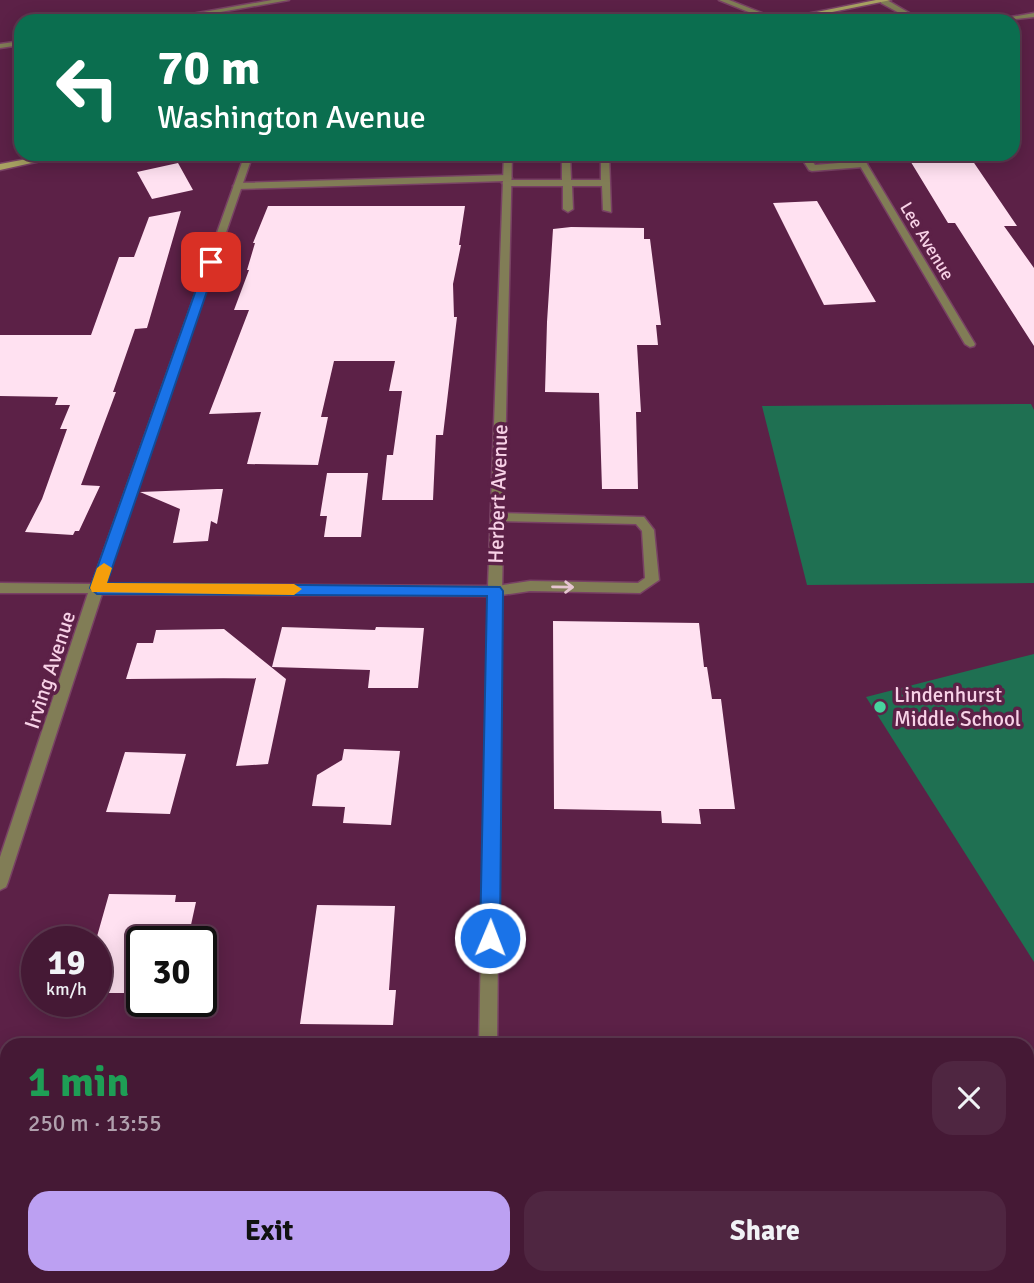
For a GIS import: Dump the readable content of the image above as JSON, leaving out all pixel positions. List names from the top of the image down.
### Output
{
  "streets": {
    "street": ["Lee Avenue", "Herbert Avenue", "Irving Avenue"]
  },
  "places": ["Lindenhurst Middle School"],
  "page": {
    "turn": ["70 m", "Washington Avenue"],
    "speed": "19 km/h",
    "limit": "30",
    "heading": ["1 min", "250 m · 13:55"],
    "buttons": ["Exit", "Share"]
  }
}
